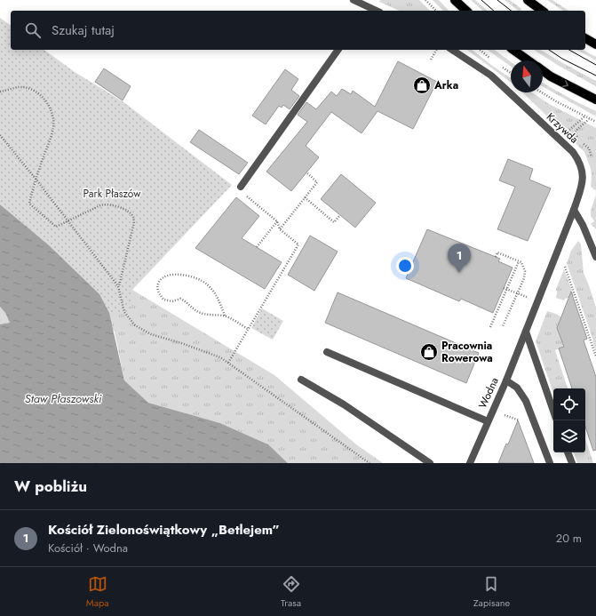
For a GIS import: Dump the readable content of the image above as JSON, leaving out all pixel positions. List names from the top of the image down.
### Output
{
  "streets": {
    "street": ["Krzywda", "Wodna"]
  },
  "crossings": [
    ["Krzywda", "Wodna"]
  ],
  "water": ["Staw Płaszowski"],
  "parks": ["Park Płaszów"],
  "places": {
    "shop": ["Arka", "Pracownia Rowerowa"]
  },
  "north": "top",
  "page": {
    "search": "Szukaj tutaj",
    "pins": "1",
    "heading": "W pobliżu",
    "list": [
      {
        "mark": "1",
        "name": "Kościół Zielonoświątkowy „Betlejem”",
        "note": "Kościół · Wodna",
        "value": "20 m"
      }
    ],
    "nav": ["Mapa", "Trasa", "Zapisane"]
  }
}
